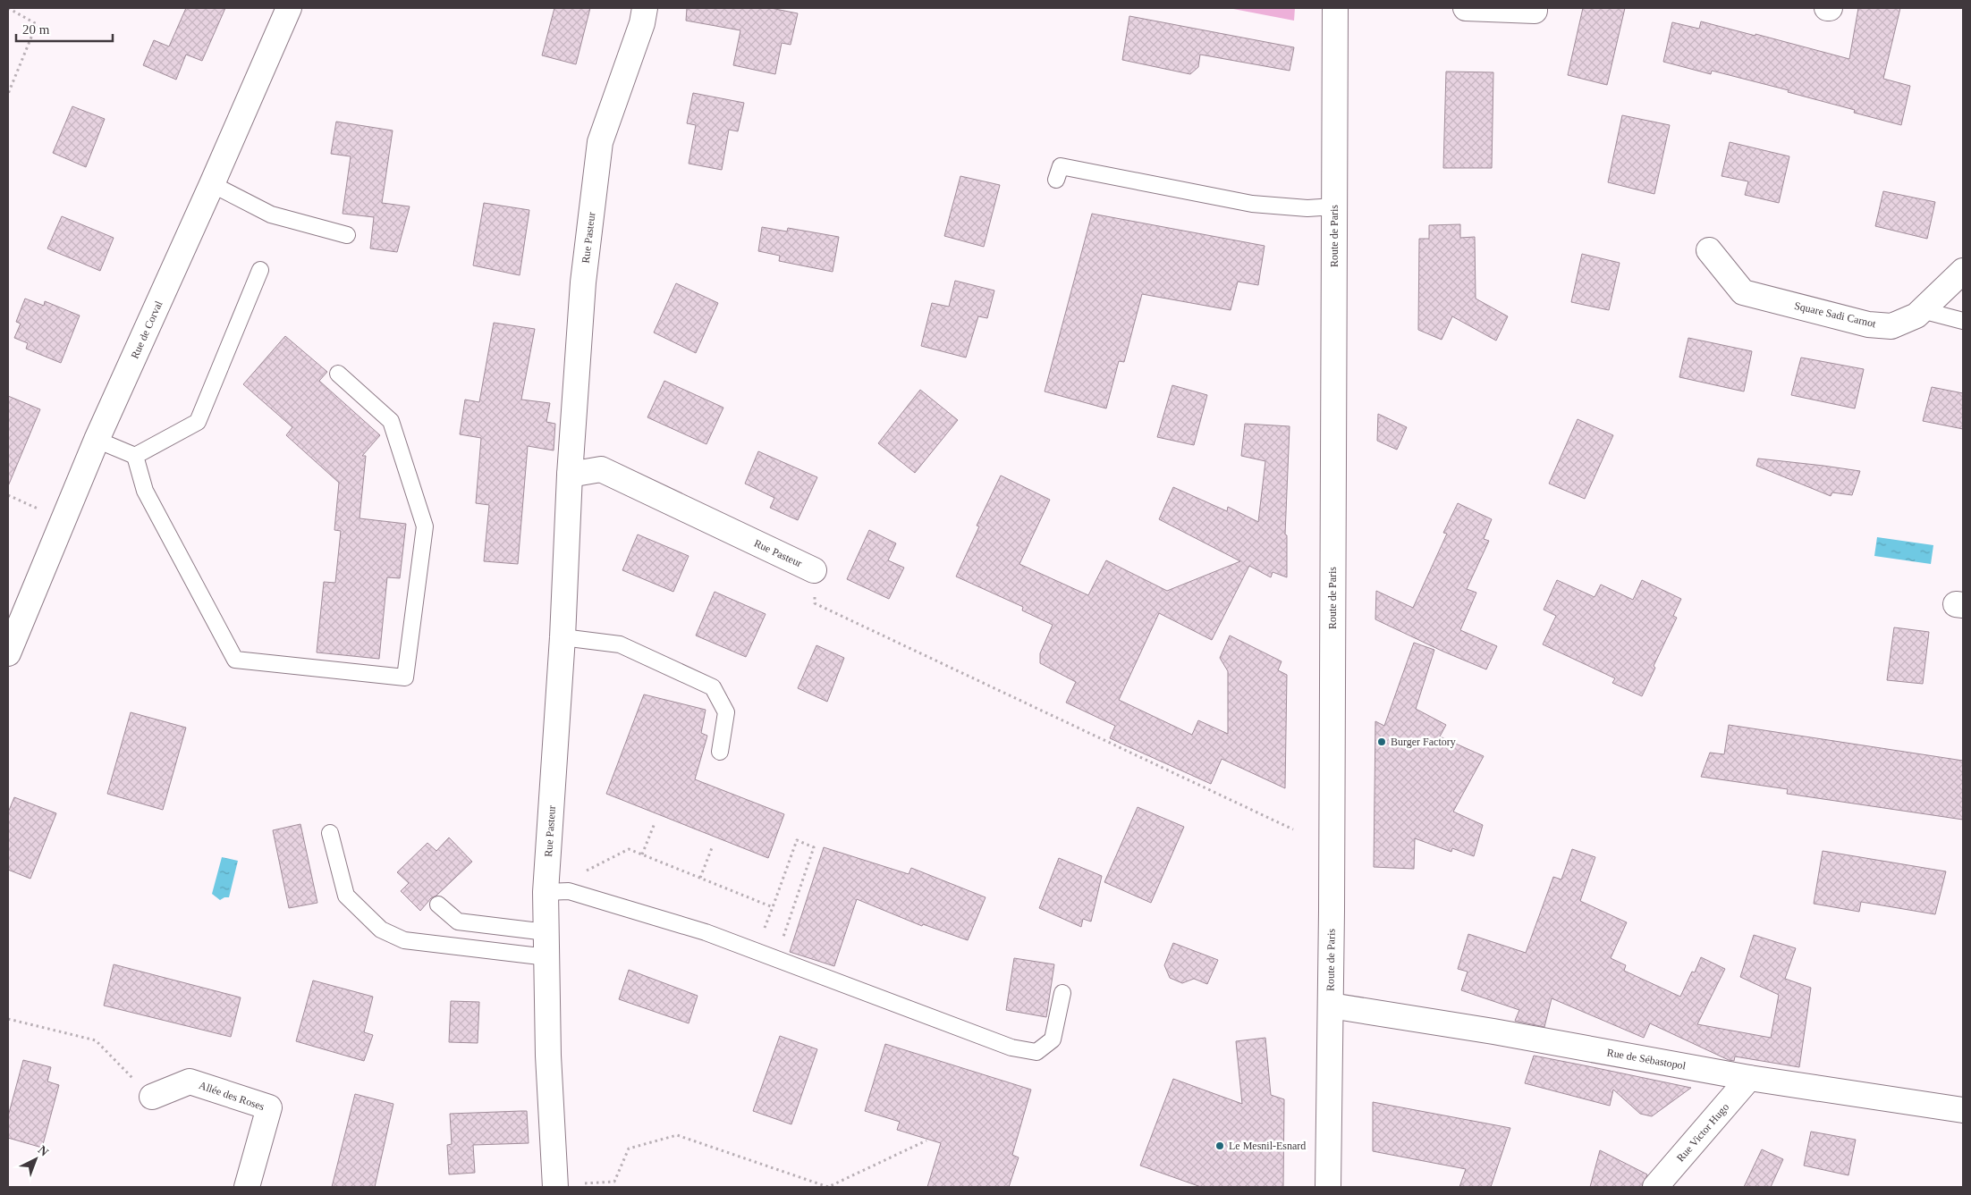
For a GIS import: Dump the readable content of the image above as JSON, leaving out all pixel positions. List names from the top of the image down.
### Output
{
  "streets": {
    "street": [
      "Route de Paris",
      "Rue Pasteur",
      "Square Sadi Carnot",
      "Rue de Corval",
      "Rue de Sébastopol",
      "Allée des Roses",
      "Rue Victor Hugo"
    ]
  },
  "crossings": [
    ["Route de Paris", "Rue de Sébastopol"],
    ["Rue de Sébastopol", "Rue Victor Hugo"]
  ],
  "places": ["Burger Factory", "Le Mesnil-Esnard"],
  "scale_bar": "20 m",
  "north": "top right"
}
